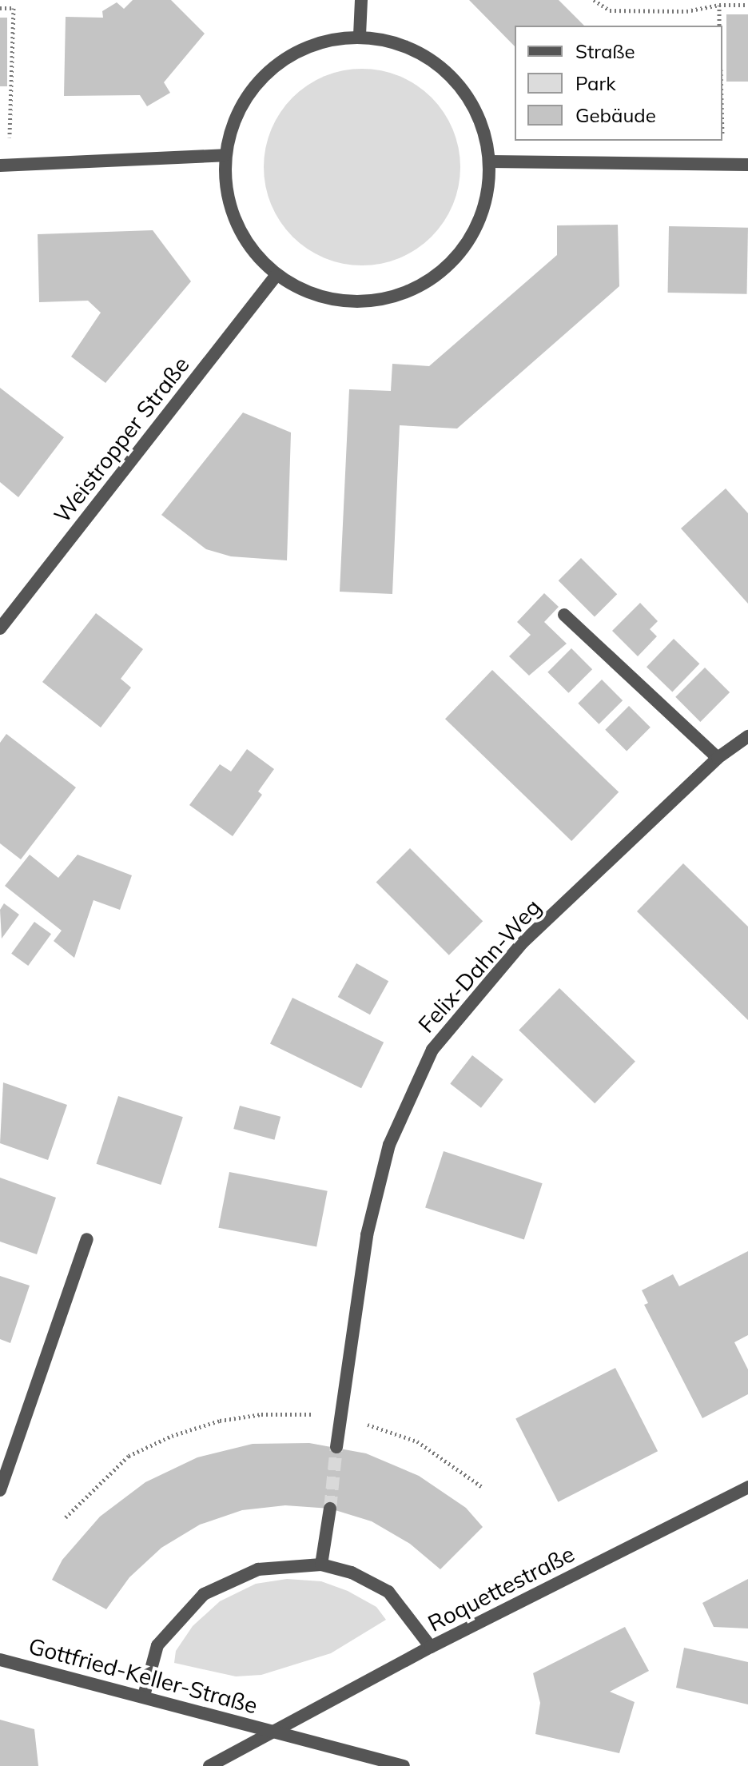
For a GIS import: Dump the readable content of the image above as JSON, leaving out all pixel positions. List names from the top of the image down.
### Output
{
  "streets": {
    "street": [
      "Weistropper Straße",
      "Felix-Dahn-Weg",
      "Roquettestraße",
      "Gottfried-Keller-Straße"
    ]
  },
  "crossings": [
    ["Roquettestraße", "Gottfried-Keller-Straße"]
  ],
  "legend": ["Straße", "Park", "Gebäude"]
}
